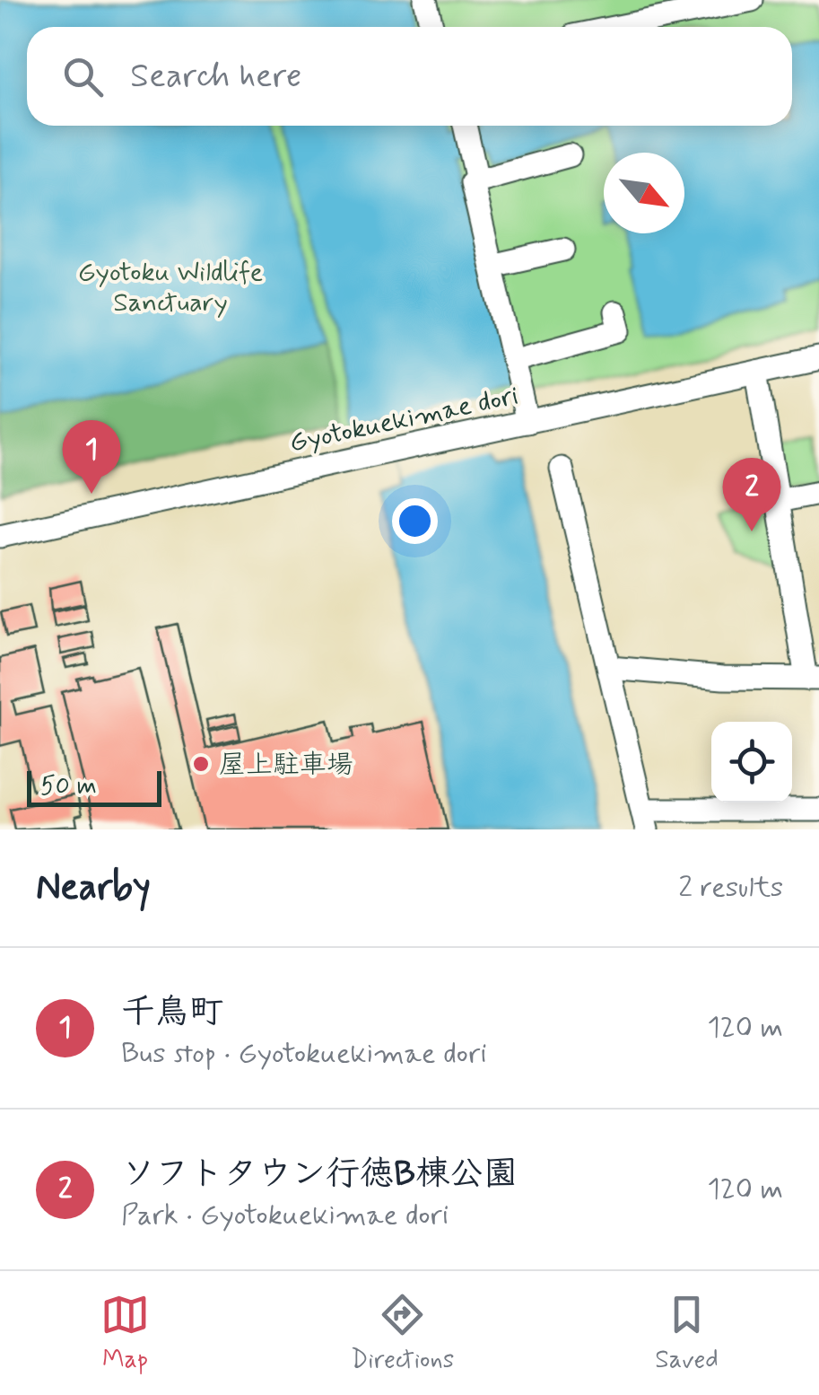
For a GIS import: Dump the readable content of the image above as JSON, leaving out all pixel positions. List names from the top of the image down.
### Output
{
  "streets": {
    "street": ["Gyotokuekimae dori"]
  },
  "parks": ["Gyotoku Wildlife Sanctuary"],
  "places": ["屋上駐車場"],
  "scale_bar": "50 m",
  "north": "bottom right",
  "page": {
    "search": "Search here",
    "pins": ["1", "2"],
    "scale": "50 m",
    "heading": ["Nearby", "2 results"],
    "list": [
      {
        "mark": "1",
        "name": "千鳥町",
        "note": "Bus stop · Gyotokuekimae dori",
        "value": "120 m"
      },
      {
        "mark": "2",
        "name": "ソフトタウン行徳B棟公園",
        "note": "Park · Gyotokuekimae dori",
        "value": "120 m"
      }
    ],
    "nav": ["Map", "Directions", "Saved"]
  }
}
